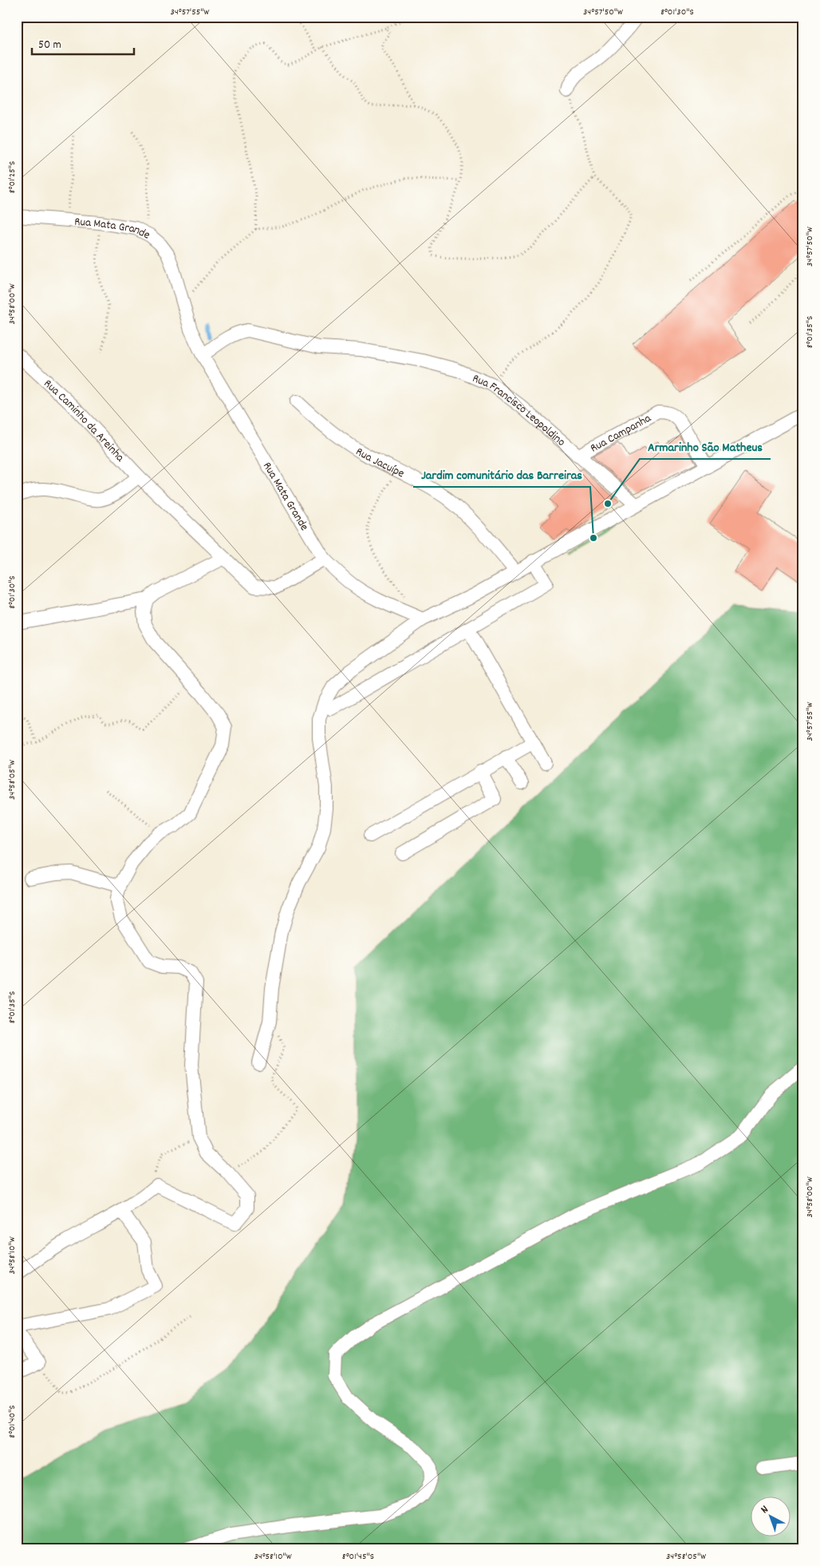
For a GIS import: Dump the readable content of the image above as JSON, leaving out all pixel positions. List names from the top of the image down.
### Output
{
  "streets": {
    "street": [
      "Rua Mata Grande",
      "Rua Francisco Leopoldino",
      "Rua Caminho da Areinha",
      "Rua Campanha",
      "Rua Jacuípe"
    ]
  },
  "crossings": [
    ["Rua Mata Grande", "Rua Francisco Leopoldino"],
    ["Rua Mata Grande", "Rua Caminho da Areinha"],
    ["Rua Francisco Leopoldino", "Rua Campanha"]
  ],
  "places": ["Armarinho São Matheus", "Jardim comunitário das Barreiras"],
  "scale_bar": "50 m",
  "north": "top left",
  "coordinates": [
    "34°57'55\"W",
    "34°57'50\"W",
    "8°01'30\"S",
    "8°01'25\"S",
    "34°58'00\"W",
    "8°01'35\"S",
    "34°58'05\"W",
    "34°58'10\"W",
    "8°01'40\"S",
    "8°01'45\"S"
  ]
}
